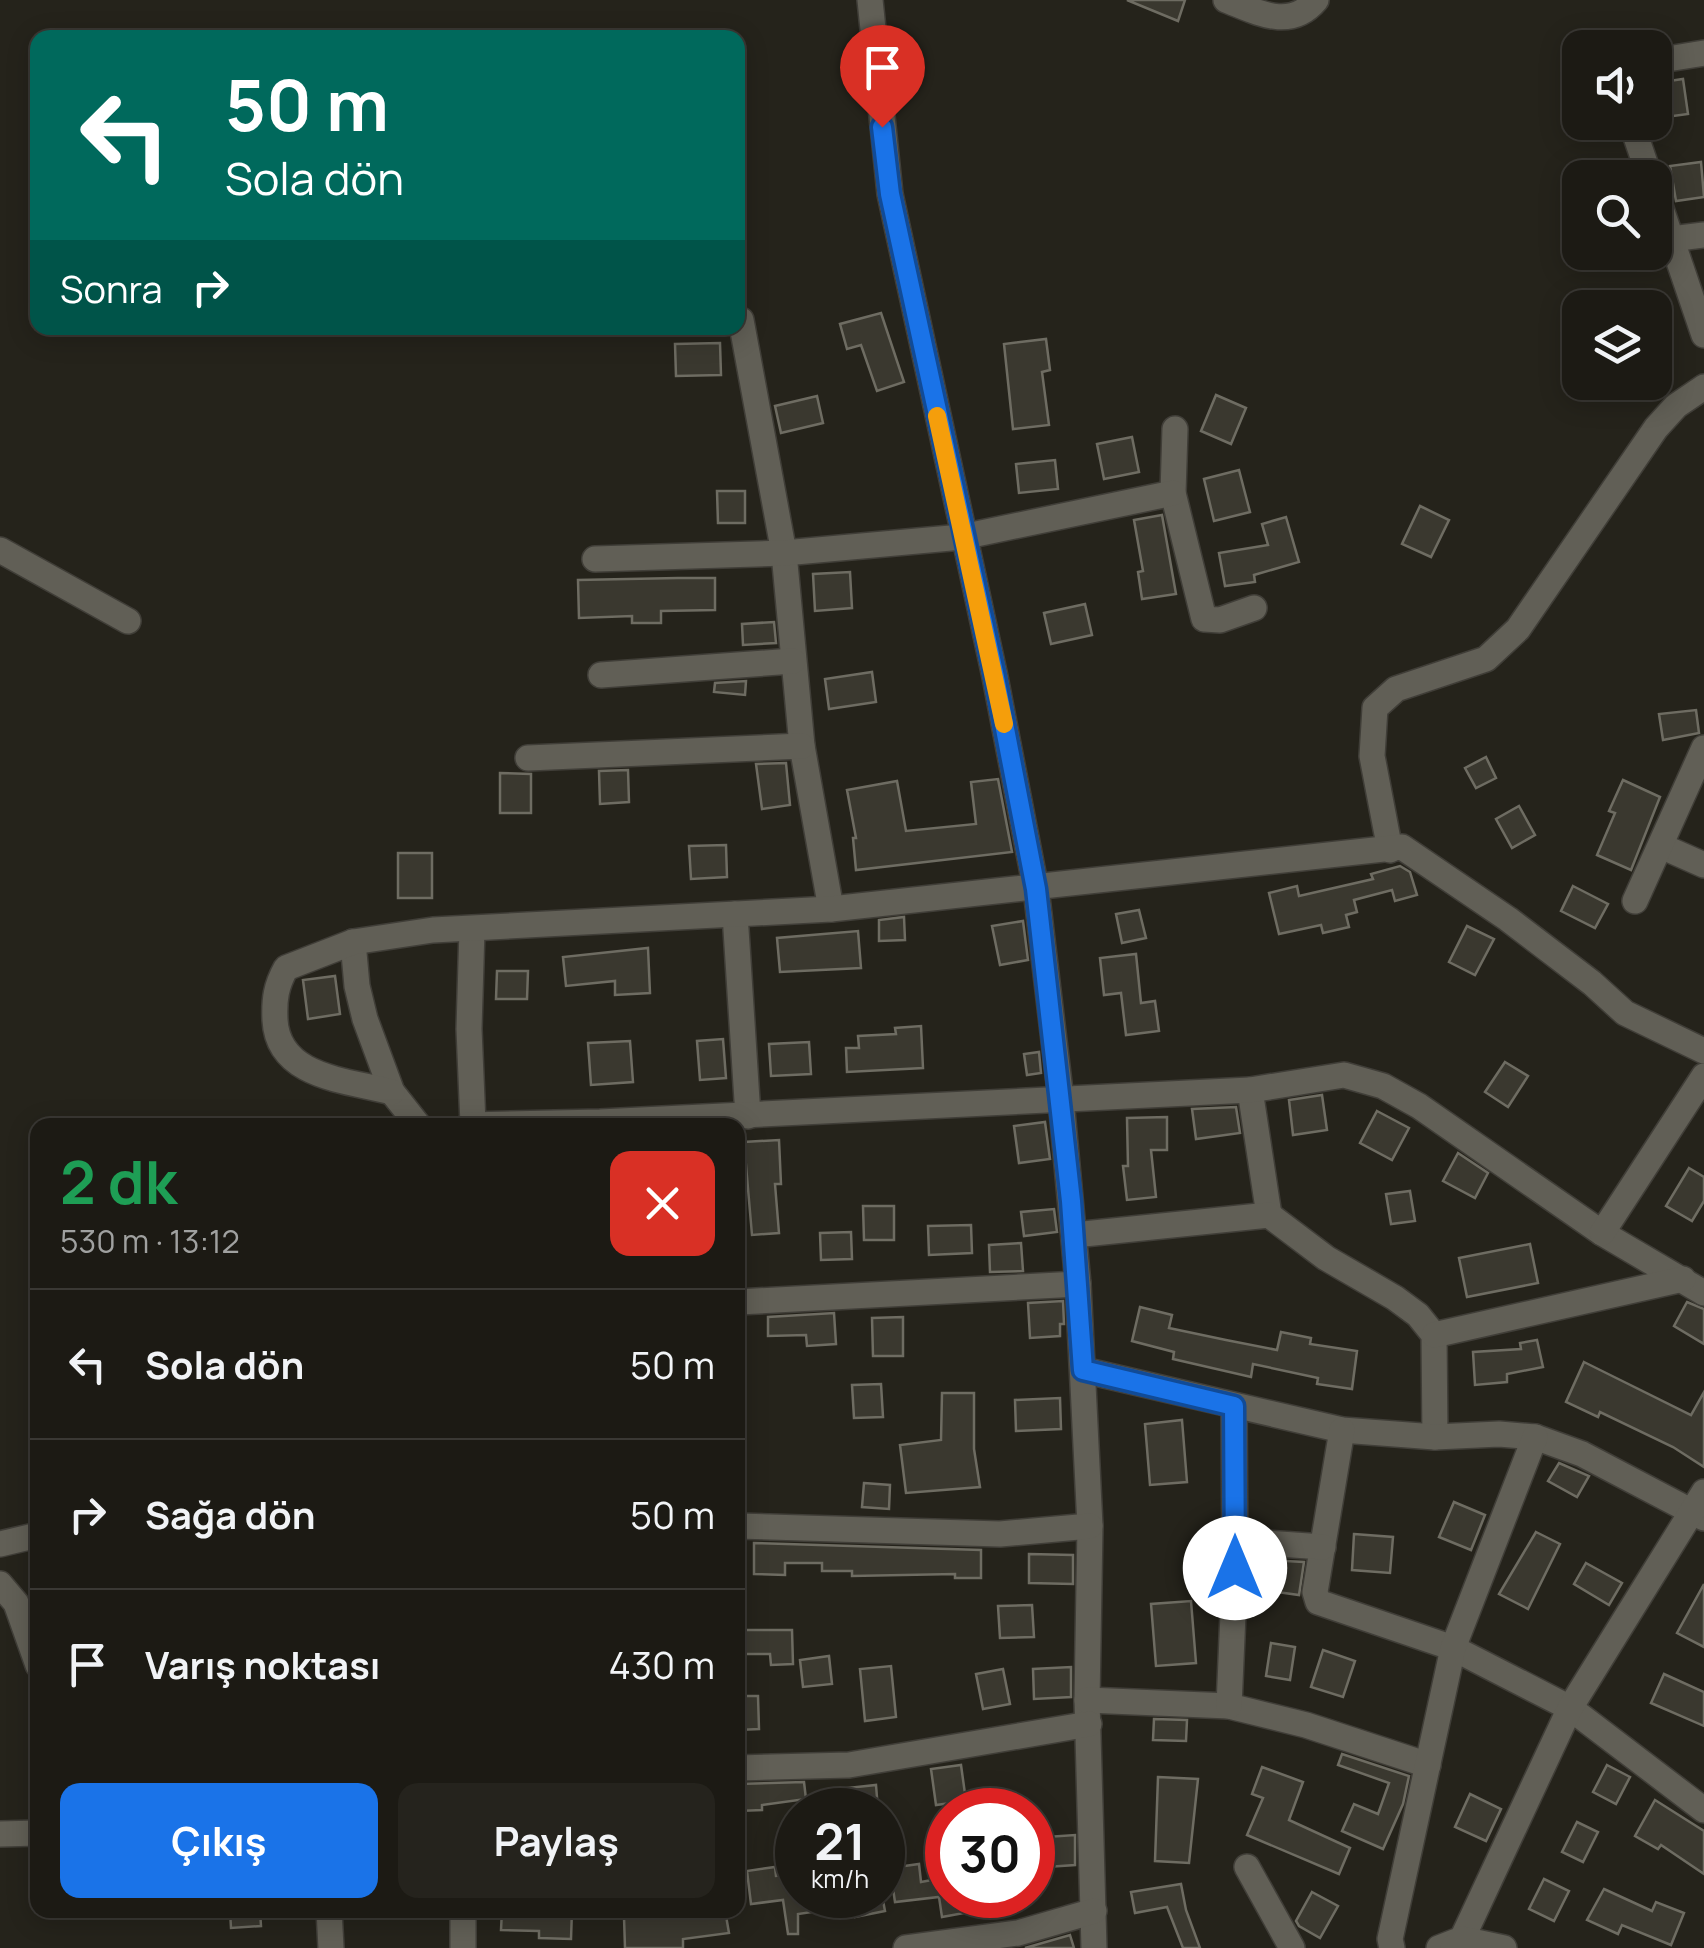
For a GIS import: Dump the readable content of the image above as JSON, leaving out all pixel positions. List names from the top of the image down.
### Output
{
  "page": {
    "turn": ["50 m", "Sola dön"],
    "then": "Sonra",
    "heading": ["2 dk", "530 m · 13:12"],
    "list": [
      {
        "name": "Sola dön",
        "value": "50 m"
      },
      {
        "name": "Sağa dön",
        "value": "50 m"
      },
      {
        "name": "Varış noktası",
        "value": "430 m"
      }
    ],
    "buttons": ["Çıkış", "Paylaş"],
    "speed": "21 km/h",
    "limit": "30"
  }
}
